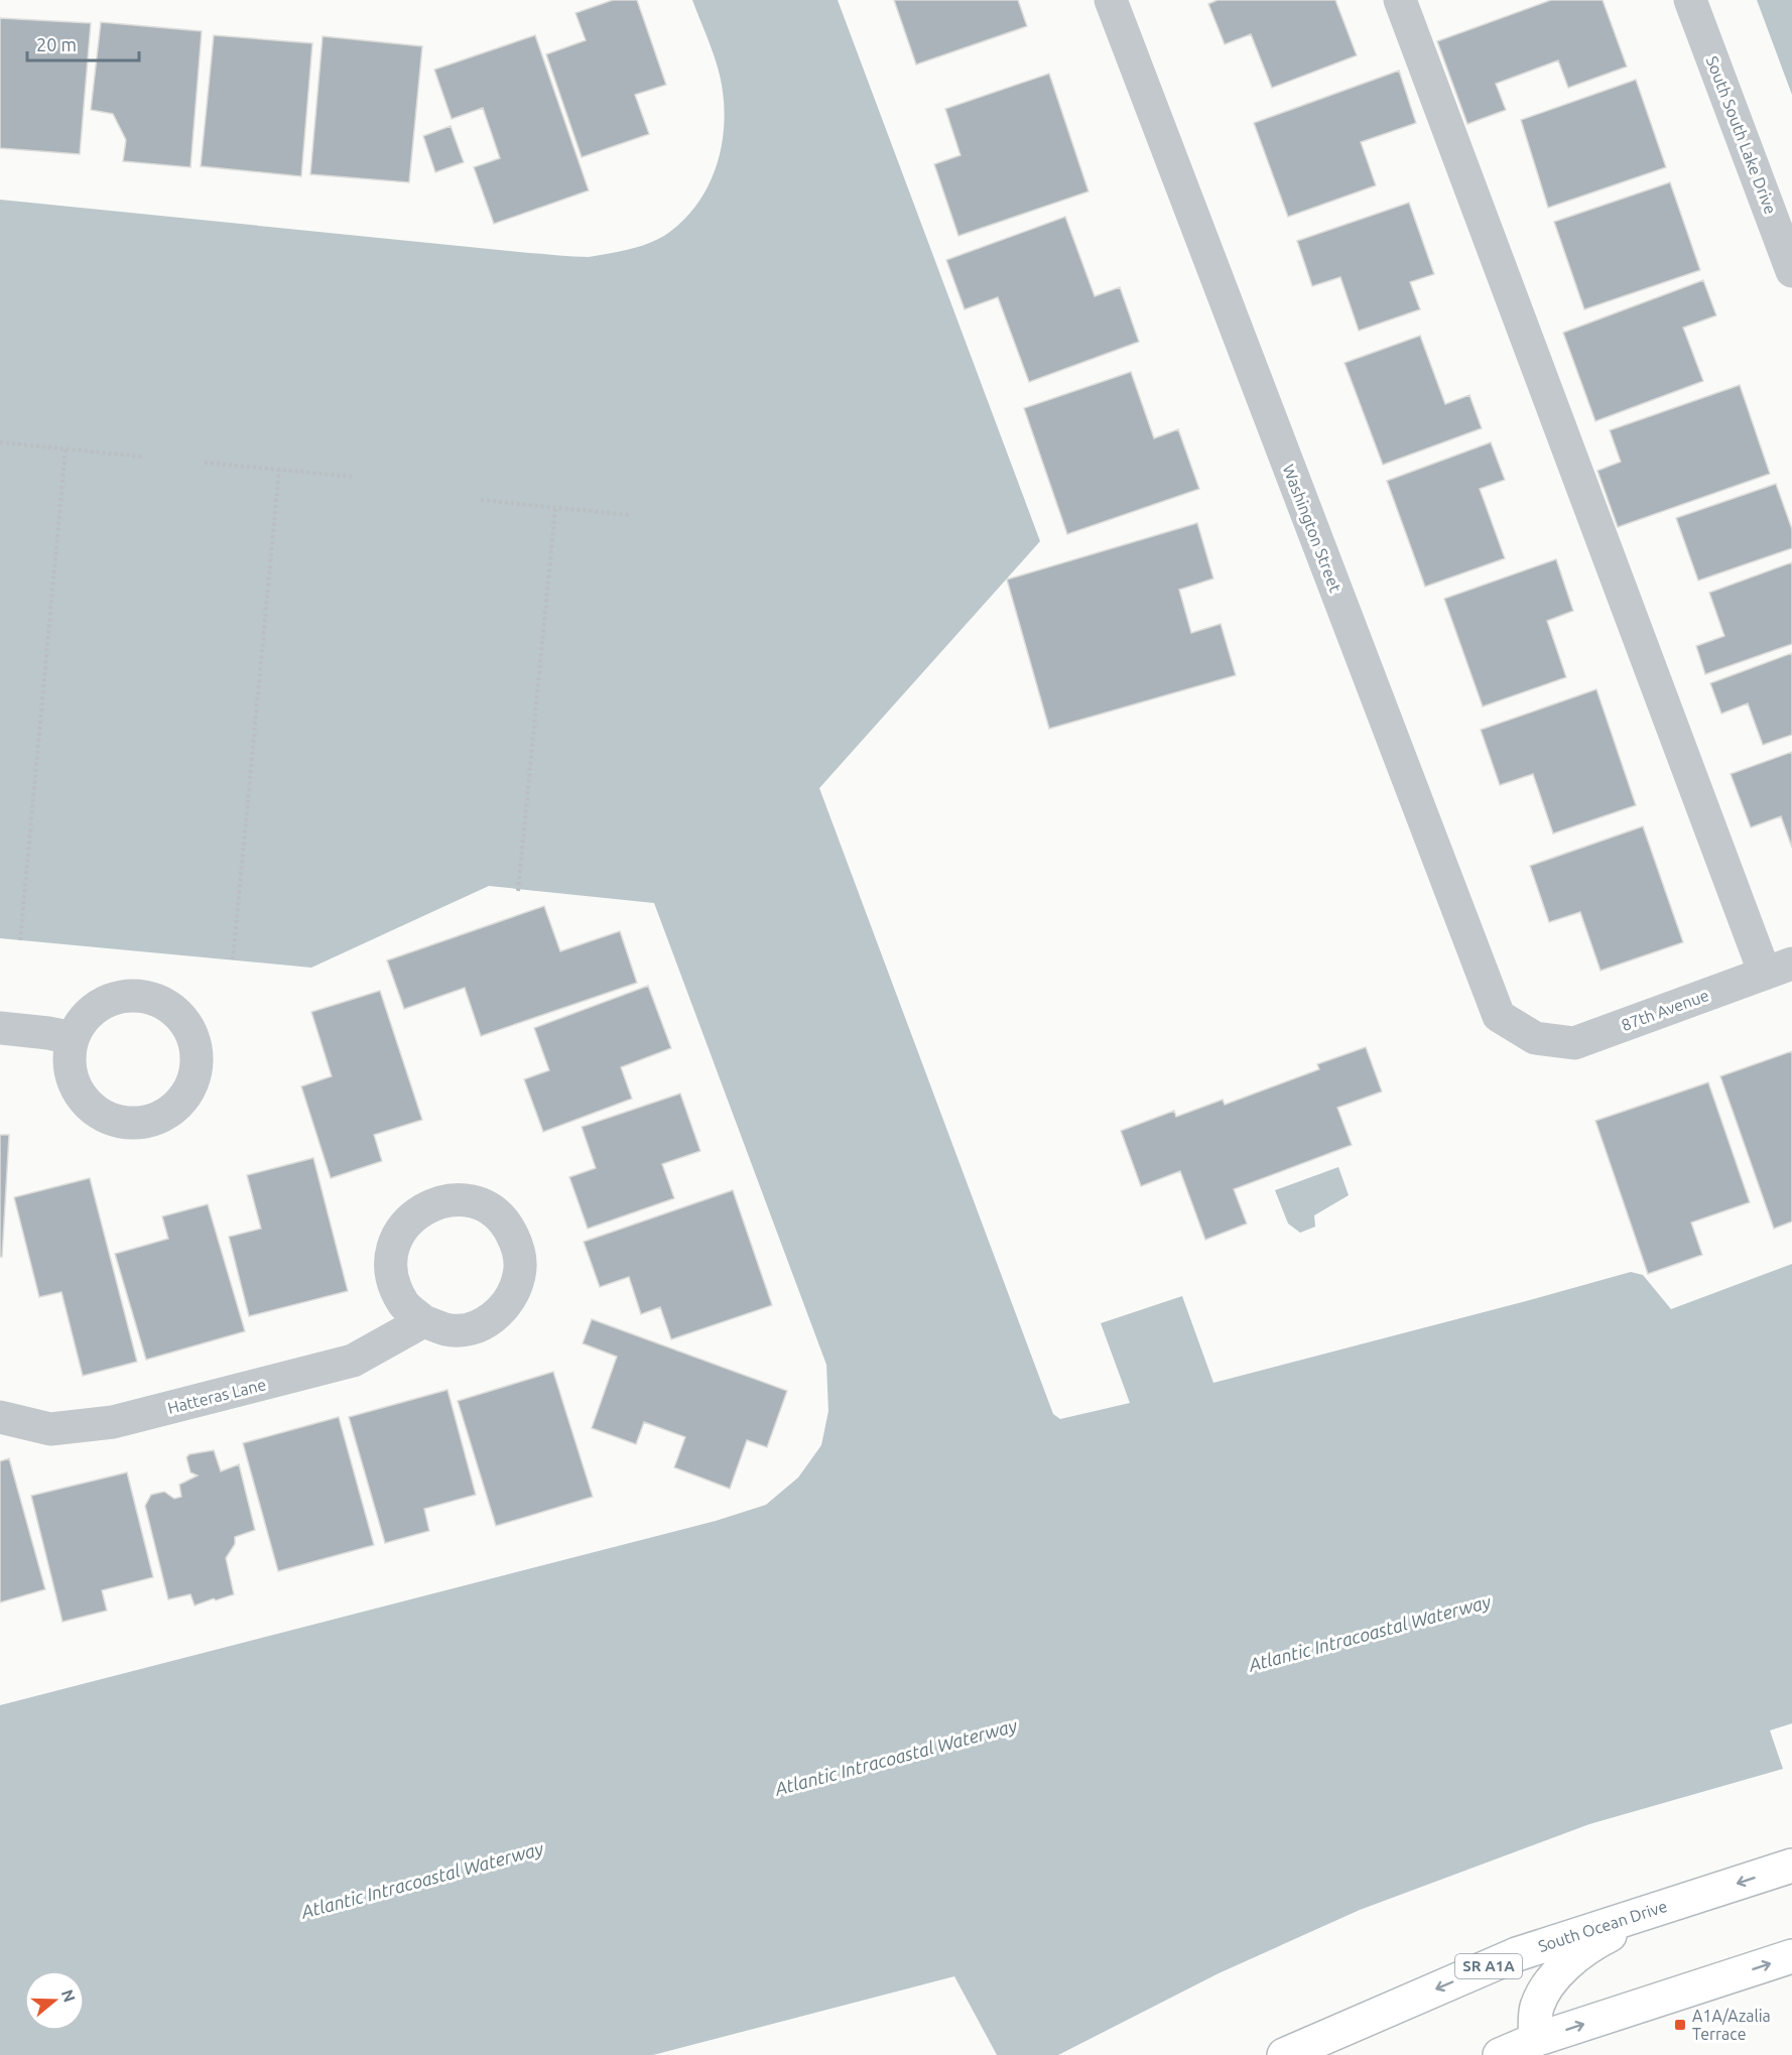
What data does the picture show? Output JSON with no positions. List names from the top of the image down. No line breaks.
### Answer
{"streets":{"main road":["South Ocean Drive","SR A1A"],"street":["South South Lake Drive","Washington Street","87th Avenue","Hatteras Lane"]},"crossings":[["Washington Street","87th Avenue"]],"water":["Atlantic Intracoastal Waterway"],"places":{"transit":["A1A/Azalia Terrace"]},"scale_bar":"20 m","north":"right"}
